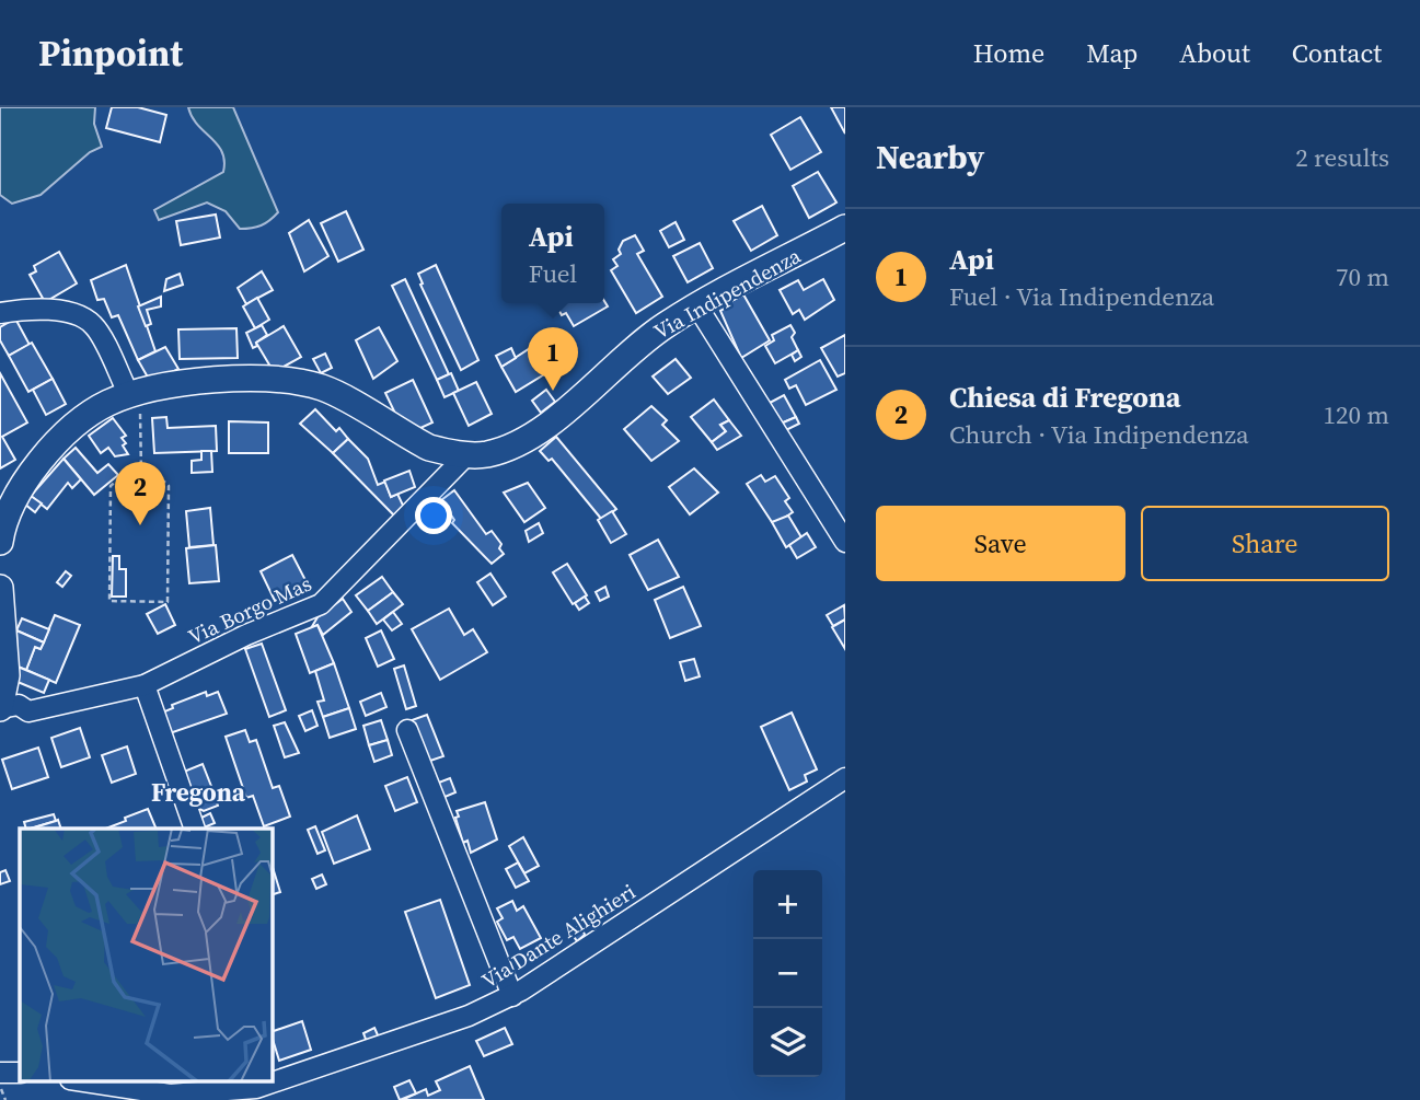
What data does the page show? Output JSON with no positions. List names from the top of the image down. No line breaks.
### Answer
{"streets":{"main road":["Via Indipendenza"],"street":["Via Borgo Mas","Via Dante Alighieri"]},"crossings":[["Via Indipendenza","Via Borgo Mas"]],"districts":["Fregona"],"page":{"header":"Pinpoint","nav":["Home","Map","About","Contact"],"heading":["Nearby","2 results"],"popup":["Api","Fuel"],"list":[{"mark":"1","name":"Api","note":"Fuel · Via Indipendenza","value":"70 m"},{"mark":"2","name":"Chiesa di Fregona","note":"Church · Via Indipendenza","value":"120 m"}],"pins":["1","2"],"buttons":["Save","Share"],"map_buttons":["+","−"]}}
